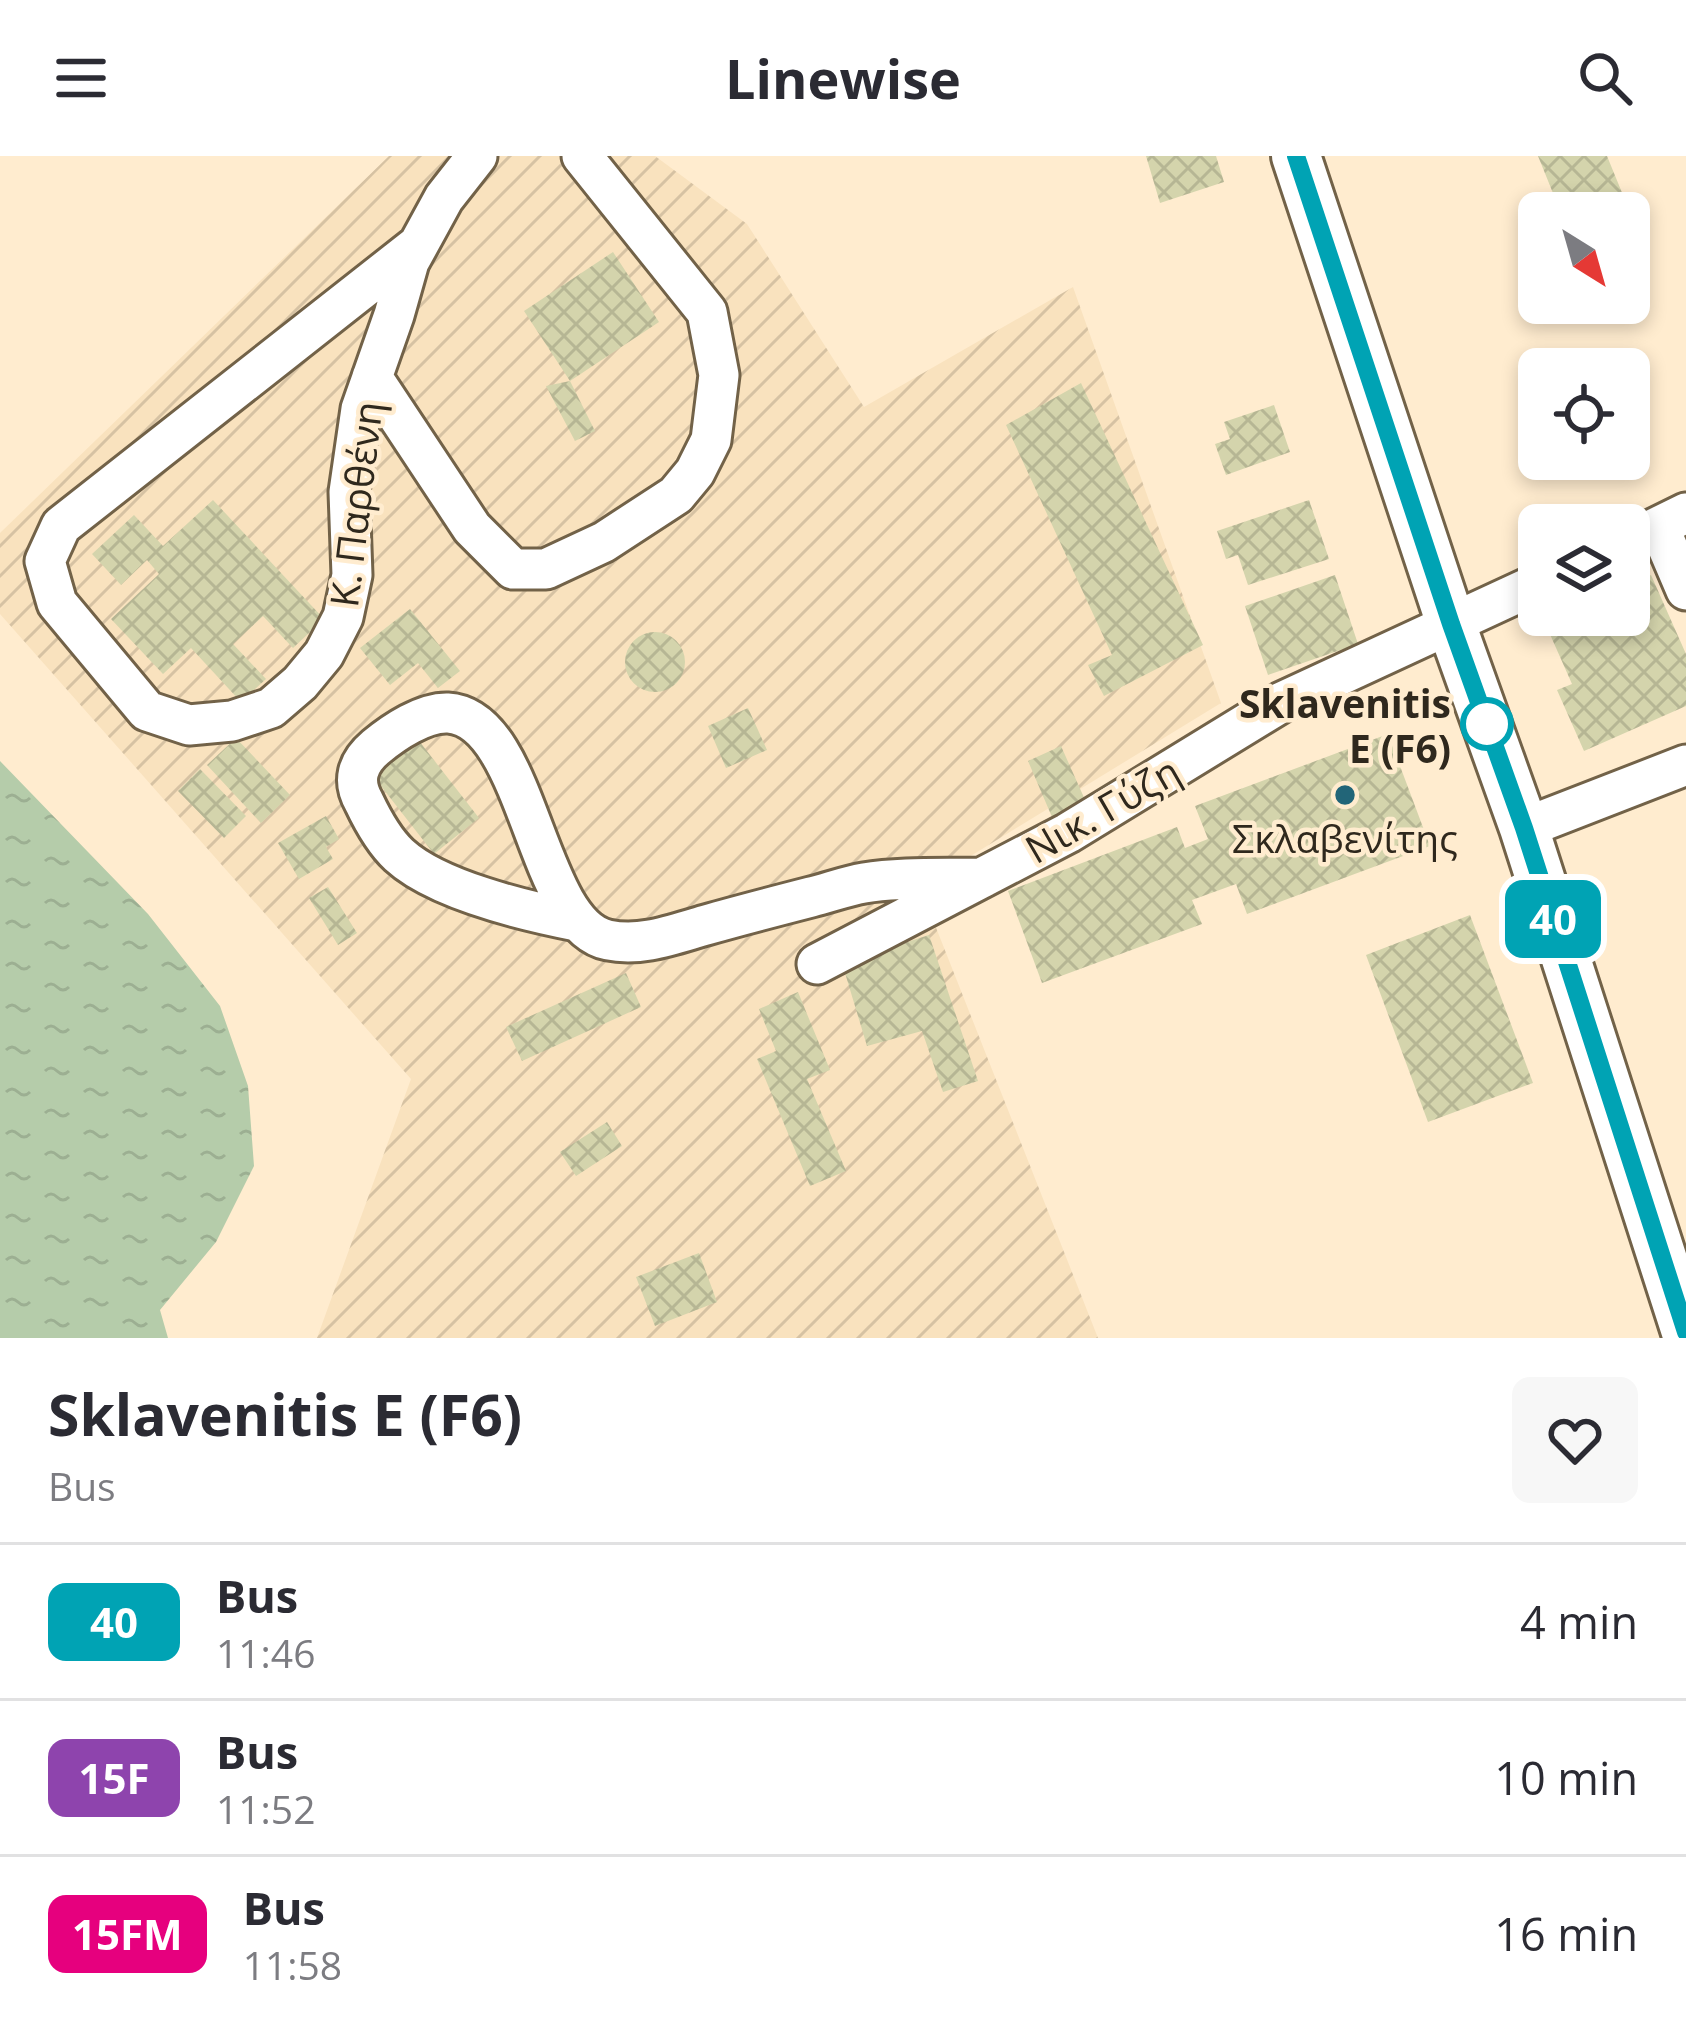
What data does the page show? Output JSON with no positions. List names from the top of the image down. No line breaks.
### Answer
{"streets":{"street":["Κ. Παρθένη","Νικ. Γύζη"]},"places":["Sklavenitis E (F6)","Σκλαβενίτης"],"lines":["bus line 40"],"north":"bottom right","page":{"header":"Linewise","on_map":"40","heading":["Sklavenitis E (F6)","Bus"],"list":[{"mark":"40","name":"Bus","note":"11:46","value":"4 min"},{"mark":"15F","name":"Bus","note":"11:52","value":"10 min"},{"mark":"15FM","name":"Bus","note":"11:58","value":"16 min"}]}}
